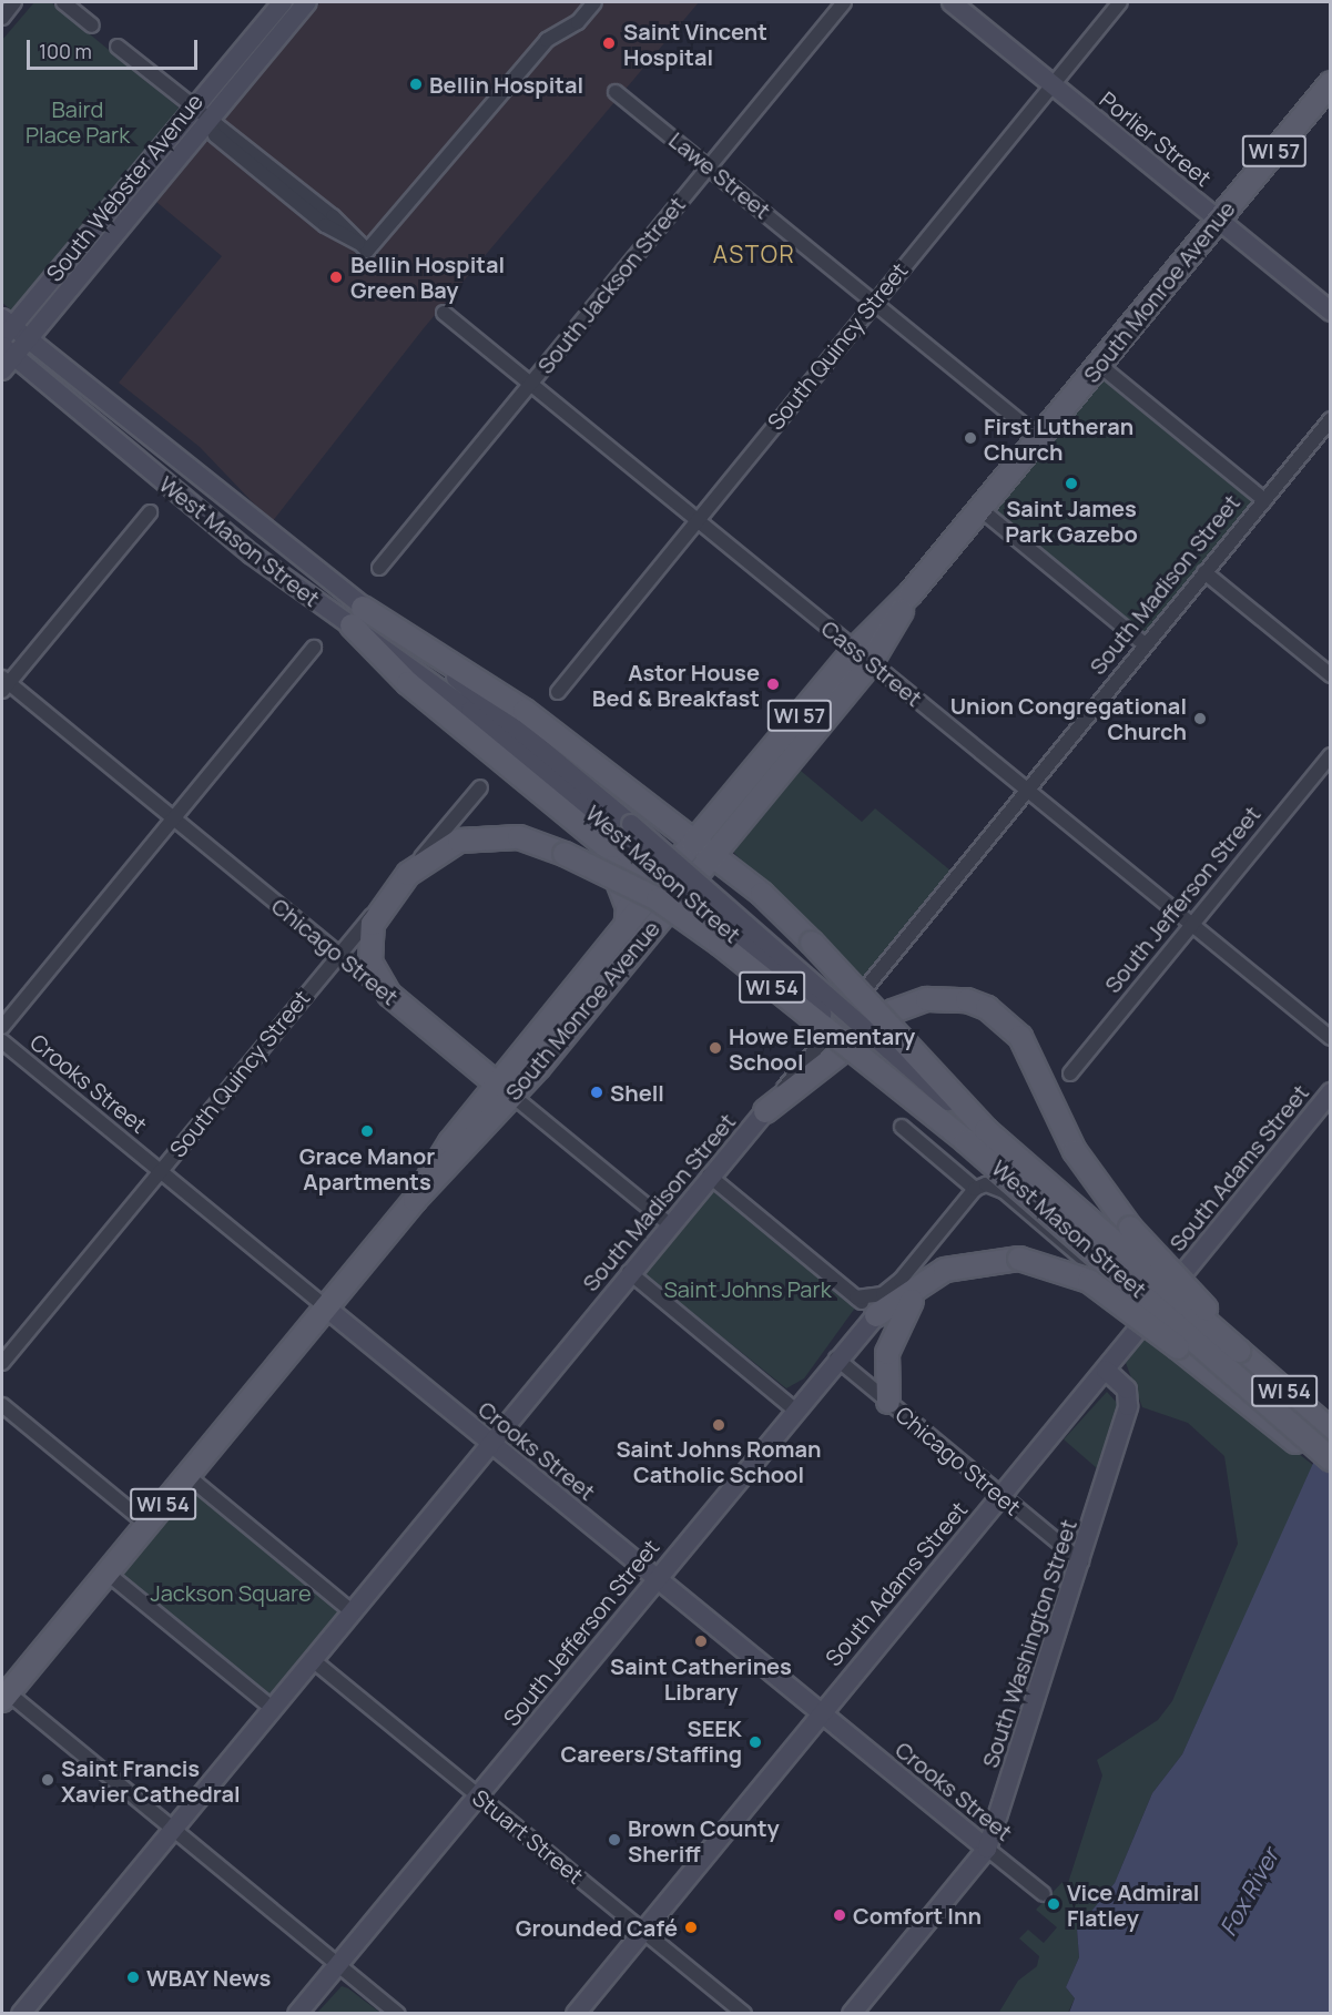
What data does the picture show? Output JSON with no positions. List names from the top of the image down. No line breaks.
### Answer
{"streets":{"main road":["Porlier Street","WI 57","South Webster Avenue","South Monroe Avenue","South Quincy Street","West Mason Street","South Madison Street","South Jefferson Street","Chicago Street","WI 54","Crooks Street","South Adams Street","South Washington Street"],"street":["Lawe Street","South Jackson Street","Cass Street","Stuart Street"]},"crossings":[["Porlier Street","South Monroe Avenue"],["Porlier Street","South Quincy Street"],["Lawe Street","South Jackson Street"],["Lawe Street","South Monroe Avenue"],["Lawe Street","South Quincy Street"],["South Webster Avenue","West Mason Street"],["South Jackson Street","Cass Street"],["South Monroe Avenue","Cass Street"],["South Monroe Avenue","Chicago Street"],["South Monroe Avenue","WI 54"],["South Monroe Avenue","Crooks Street"],["South Quincy Street","Cass Street"],["South Quincy Street","Chicago Street"],["South Quincy Street","WI 54"],["South Quincy Street","Crooks Street"],["West Mason Street","WI 54"],["South Madison Street","Cass Street"],["South Madison Street","Chicago Street"],["South Madison Street","Crooks Street"],["South Madison Street","Stuart Street"],["Cass Street","South Jefferson Street"],["South Jefferson Street","Chicago Street"],["South Jefferson Street","Crooks Street"],["South Jefferson Street","Stuart Street"],["Chicago Street","South Adams Street"],["Chicago Street","South Washington Street"],["Crooks Street","South Adams Street"],["Crooks Street","South Washington Street"],["South Adams Street","South Washington Street"],["South Adams Street","Stuart Street"]],"districts":["ASTOR"],"water":["Fox River"],"parks":["Baird Place Park","Saint Johns Park","Jackson Square"],"places":["Saint Vincent Hospital","Bellin Hospital","Bellin Hospital Green Bay","First Lutheran Church","Saint James Park Gazebo","Astor House Bed & Breakfast","Union Congregational Church","Howe Elementary School","Shell","Grace Manor Apartments","Saint Johns Roman Catholic School","Saint Catherines Library","SEEK Careers/Staffing","Saint Francis Xavier Cathedral","Brown County Sheriff","Vice Admiral Flatley","Comfort Inn","Grounded Café","WBAY News"],"scale_bar":"100 m"}
